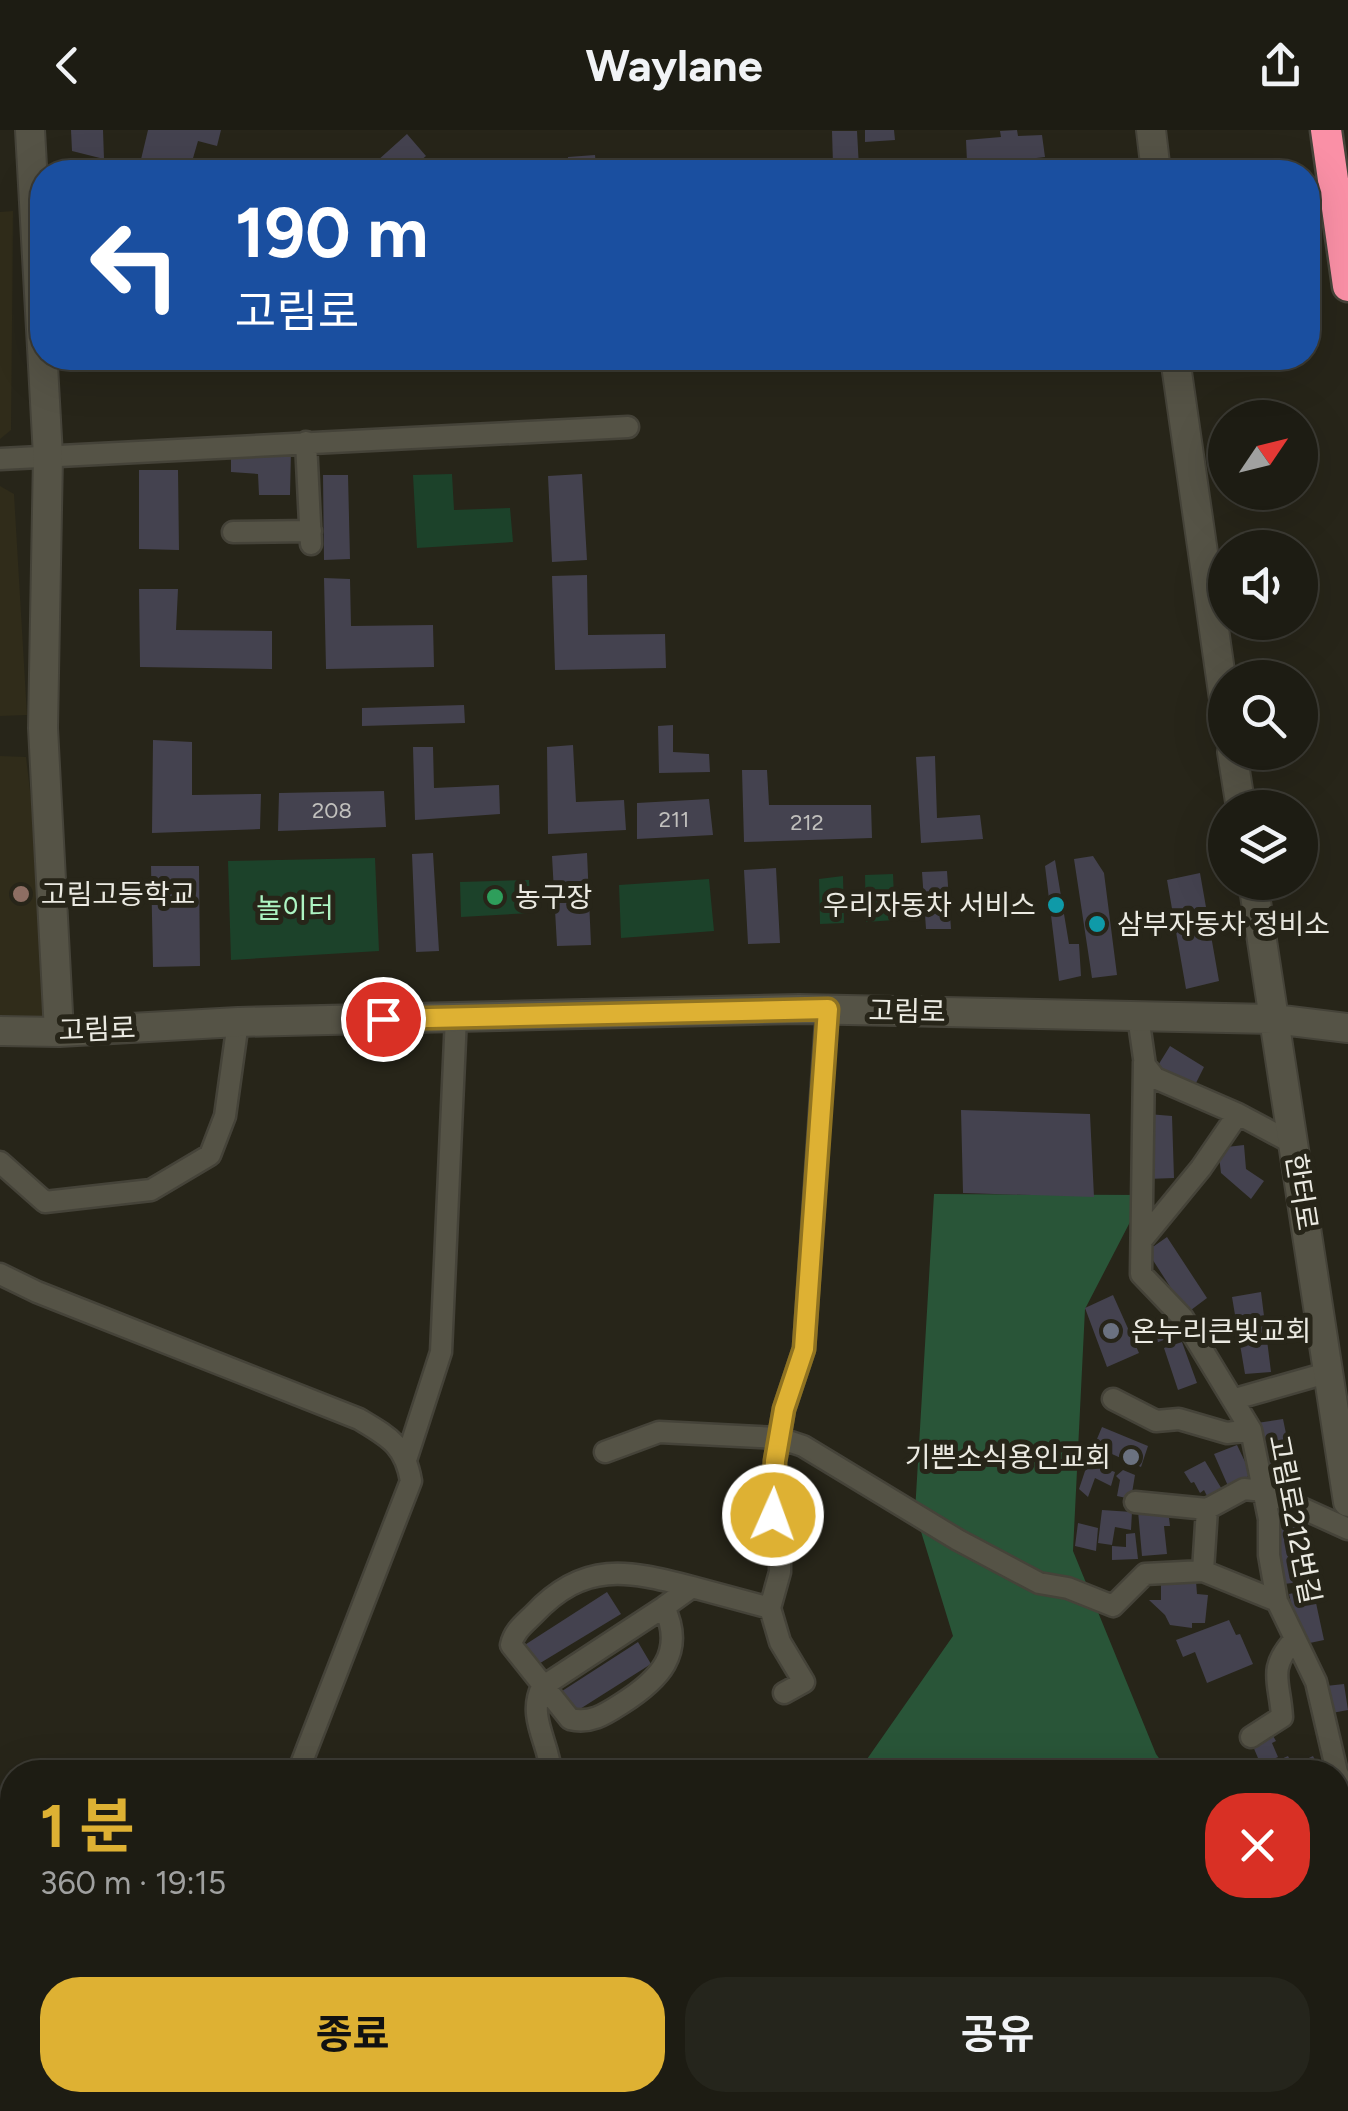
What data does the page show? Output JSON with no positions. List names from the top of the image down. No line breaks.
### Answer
{"streets":{"street":["고림로","한터로","고림로212번길"]},"crossings":[["고림로","한터로"],["고림로","고림로212번길"]],"parks":["놀이터"],"places":["고림고등학교","농구장","우리자동차 서비스","삼부자동차 정비소","온누리큰빛교회","기쁜소식용인교회"],"house_numbers":["208","211","212"],"north":"top right","page":{"header":"Waylane","turn":["190 m","고림로"],"heading":["1 분","360 m · 19:15"],"buttons":["종료","공유"]}}
